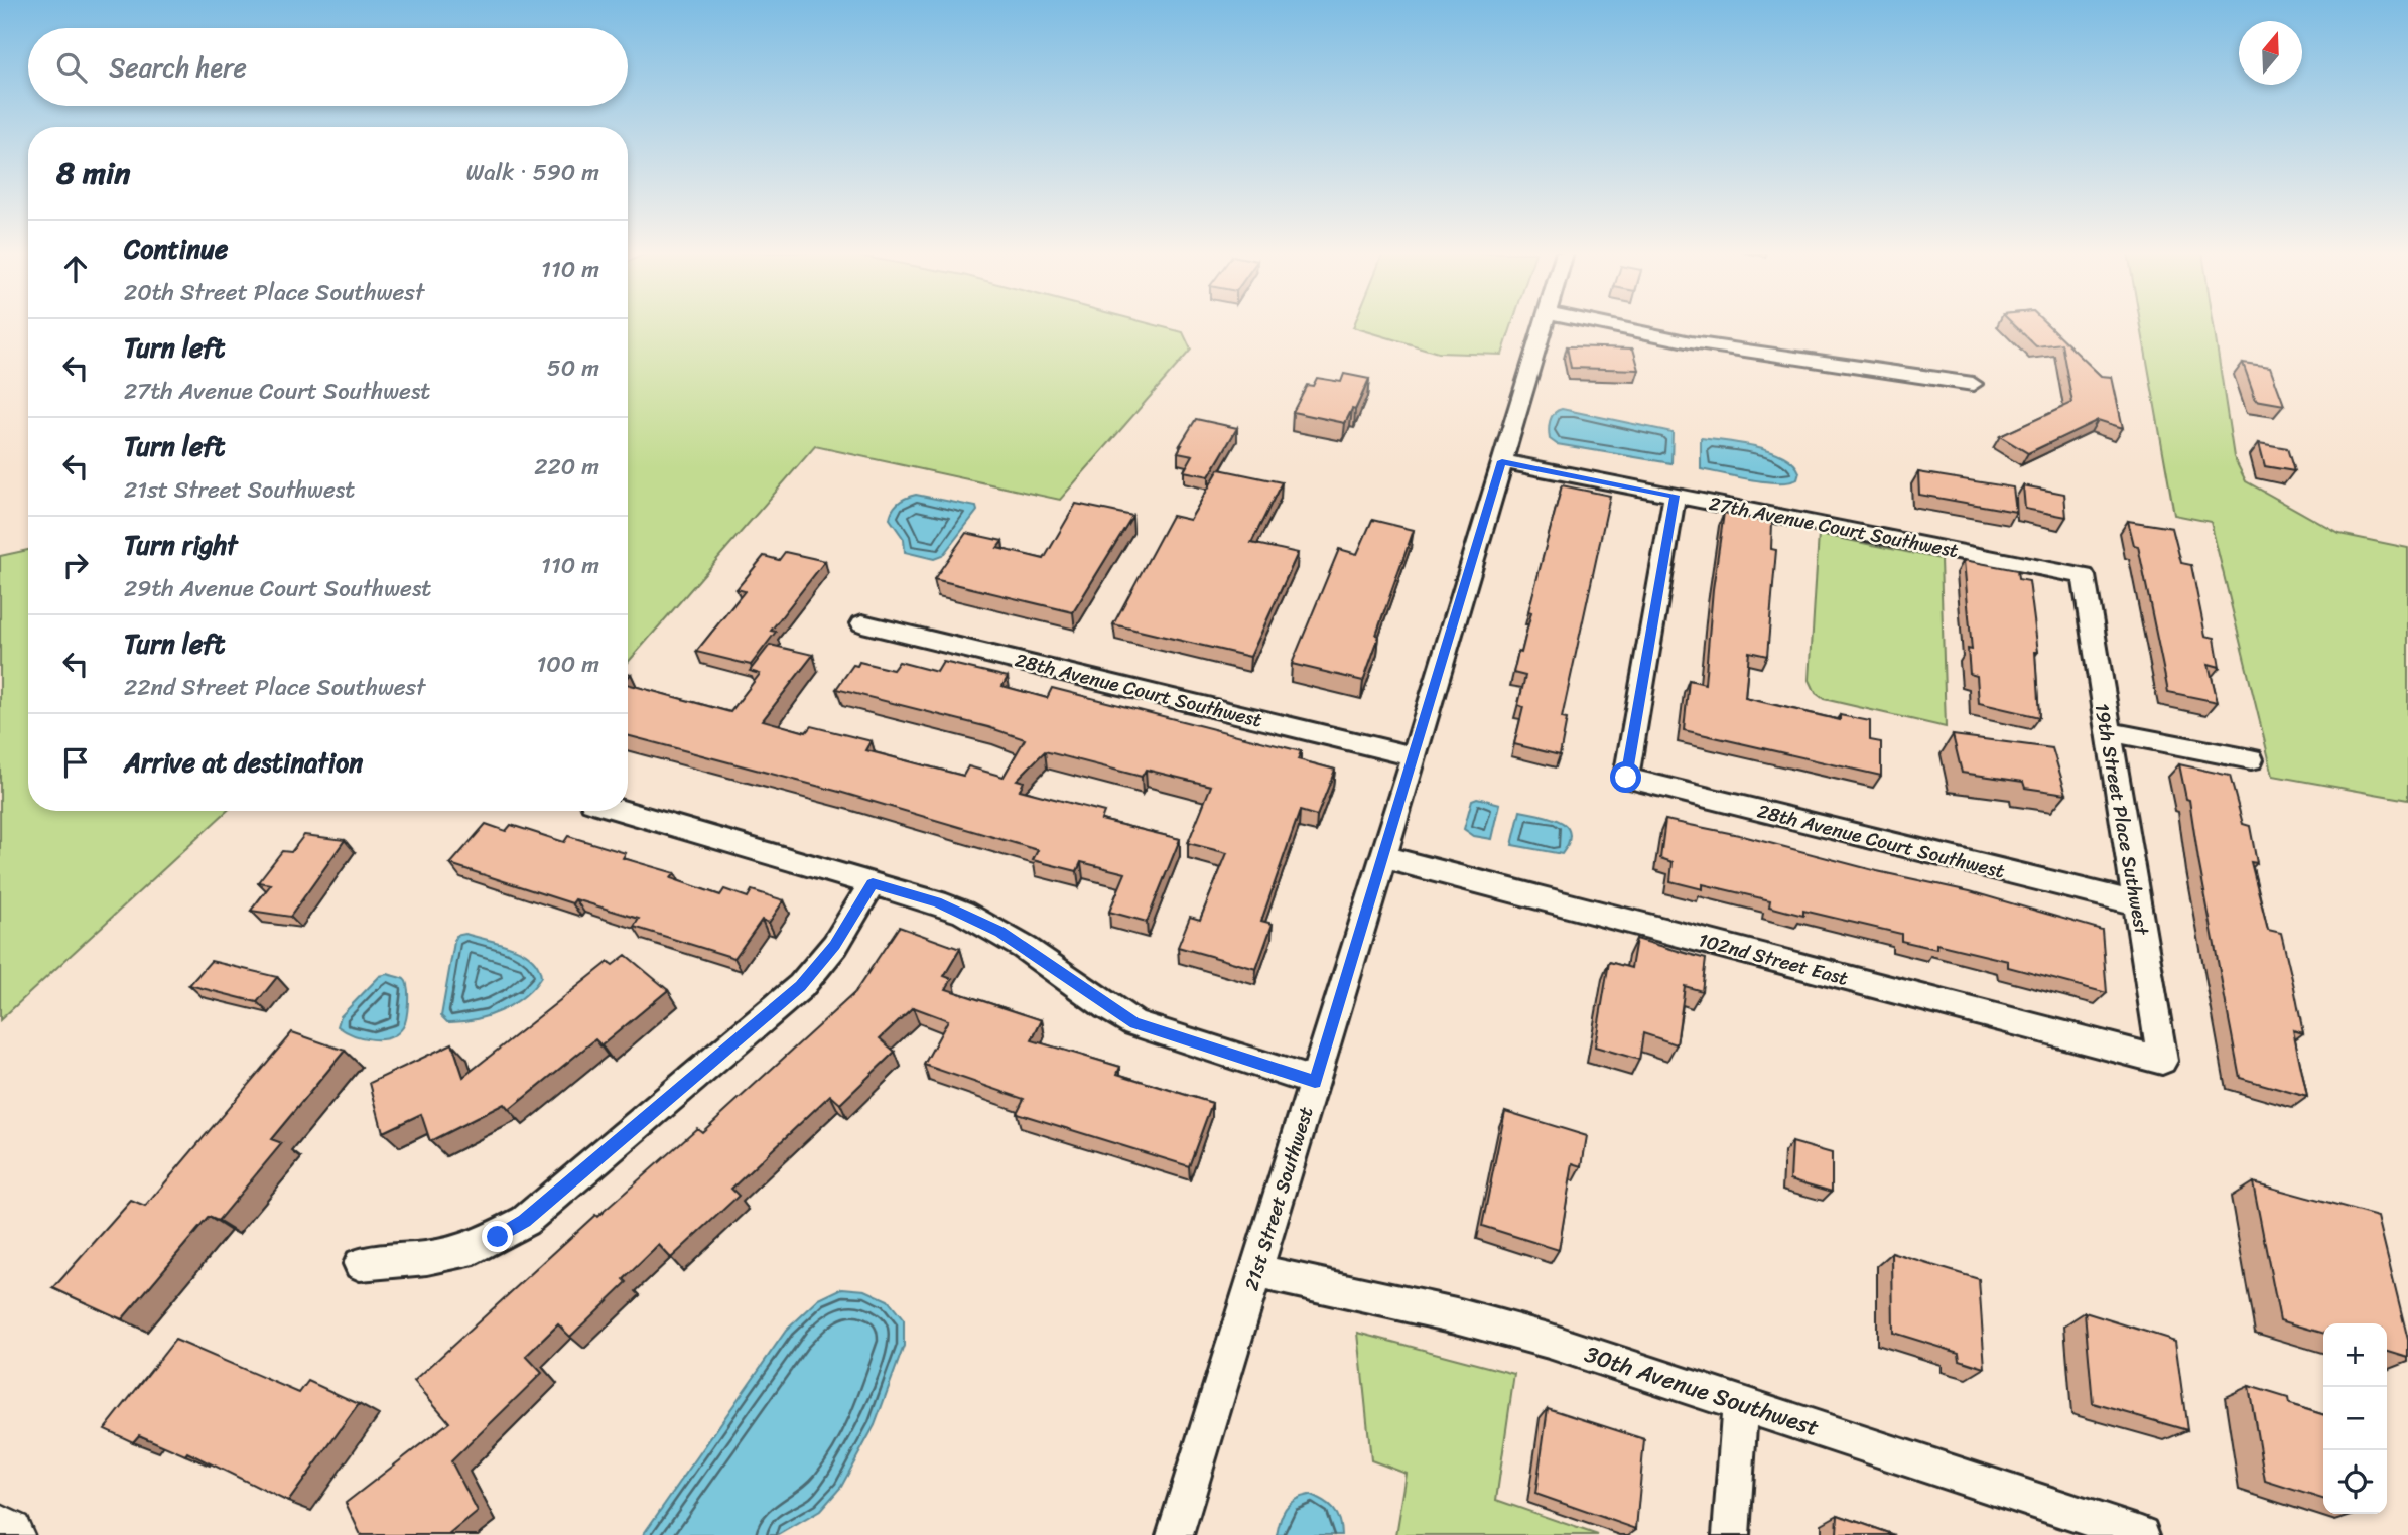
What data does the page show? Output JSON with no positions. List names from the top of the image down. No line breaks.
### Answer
{"streets":{"street":["27th Avenue Court Southwest","28th Avenue Court Southwest","19th Street Place Suthwest","102nd Street East","21st Street Southwest","30th Avenue Southwest"]},"crossings":[["27th Avenue Court Southwest","28th Avenue Court Southwest"],["27th Avenue Court Southwest","19th Street Place Suthwest"],["27th Avenue Court Southwest","21st Street Southwest"],["28th Avenue Court Southwest","19th Street Place Suthwest"],["28th Avenue Court Southwest","21st Street Southwest"],["19th Street Place Suthwest","102nd Street East"],["102nd Street East","21st Street Southwest"],["21st Street Southwest","30th Avenue Southwest"]],"north":"top","page":{"search":"Search here","heading":["8 min","Walk · 590 m"],"list":[["Continue","20th Street Place Southwest","110 m"],["Turn left","27th Avenue Court Southwest","50 m"],["Turn left","21st Street Southwest","220 m"],["Turn right","29th Avenue Court Southwest","110 m"],["Turn left","22nd Street Place Southwest","100 m"],"Arrive at destination"],"map_buttons":["+","−"]}}
